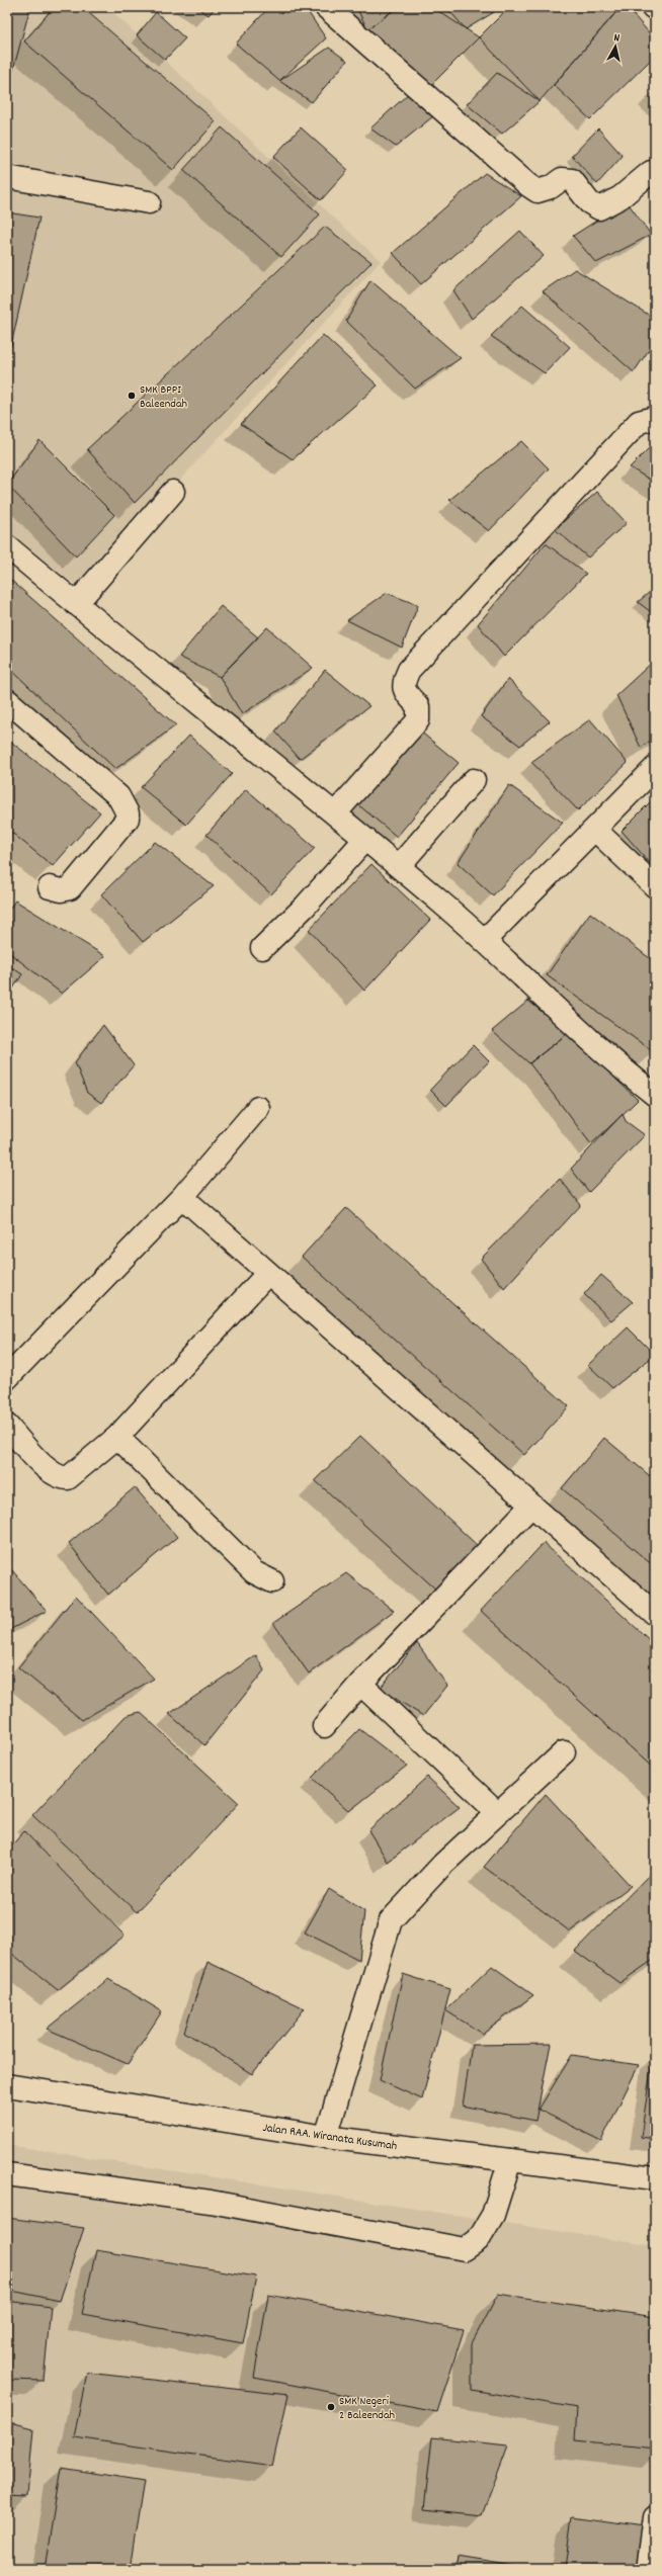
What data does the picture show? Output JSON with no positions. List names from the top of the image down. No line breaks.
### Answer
{"streets":{"street":["Jalan RAA. Wiranata Kusumah"]},"places":["SMK BPPI Baleendah","SMK Negeri 2 Baleendah"],"north":"top"}
